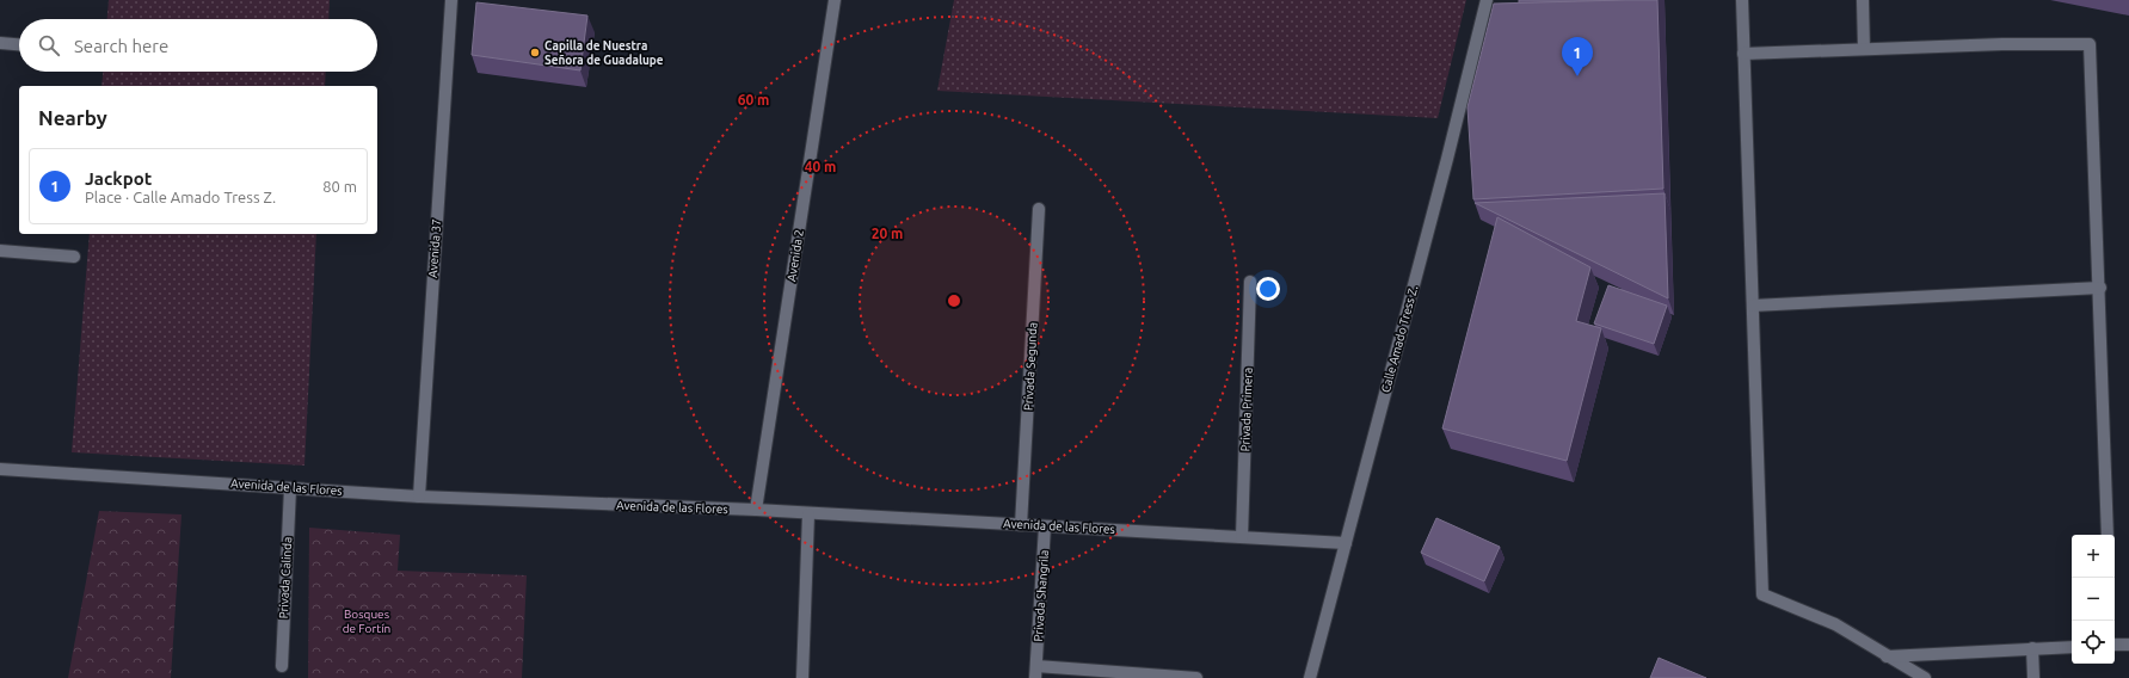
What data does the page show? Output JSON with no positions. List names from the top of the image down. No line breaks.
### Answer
{"streets":{"street":["Avenida 37","Avenida 2","Calle Amado Tress Z.","Privada Segunda","Privada Primera","Avenida de las Flores","Privada Calinda","Privada Shangrila"]},"crossings":[["Avenida 37","Avenida de las Flores"],["Avenida 2","Avenida de las Flores"],["Calle Amado Tress Z.","Avenida de las Flores"],["Privada Segunda","Avenida de las Flores"],["Privada Primera","Avenida de las Flores"],["Avenida de las Flores","Privada Calinda"],["Avenida de las Flores","Privada Shangrila"]],"parks":["Bosques de Fortín"],"places":["Capilla de Nuestra Señora de Guadalupe"],"page":{"search":"Search here","pins":"1","heading":"Nearby","list":[{"mark":"1","name":"Jackpot","note":"Place · Calle Amado Tress Z.","value":"80 m"}],"map_buttons":["+","−"]},"rings":["60 m","40 m","20 m"]}
